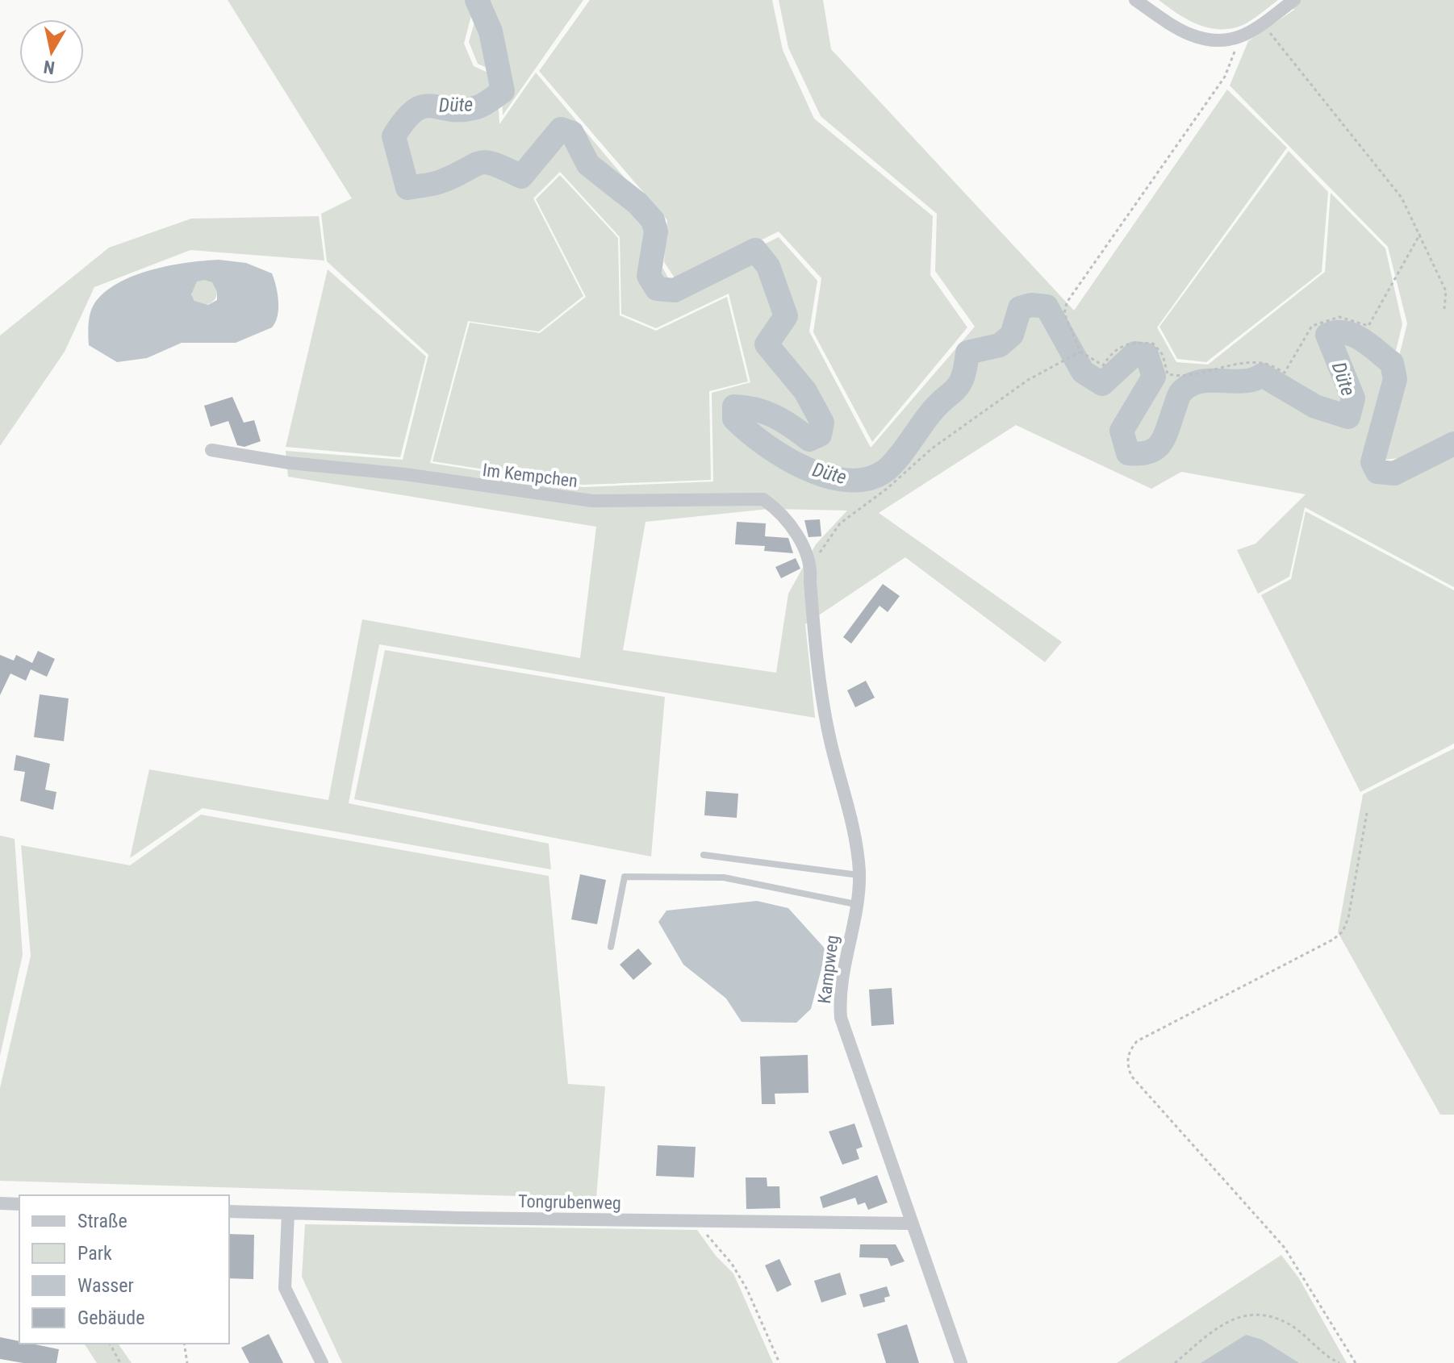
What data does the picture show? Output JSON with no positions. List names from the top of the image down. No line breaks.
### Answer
{"streets":{"street":["Im Kempchen","Kampweg","Tongrubenweg"]},"crossings":[["Im Kempchen","Kampweg"],["Kampweg","Tongrubenweg"]],"water":["Düte"],"legend":["Straße","Park","Wasser","Gebäude"],"north":"bottom"}
